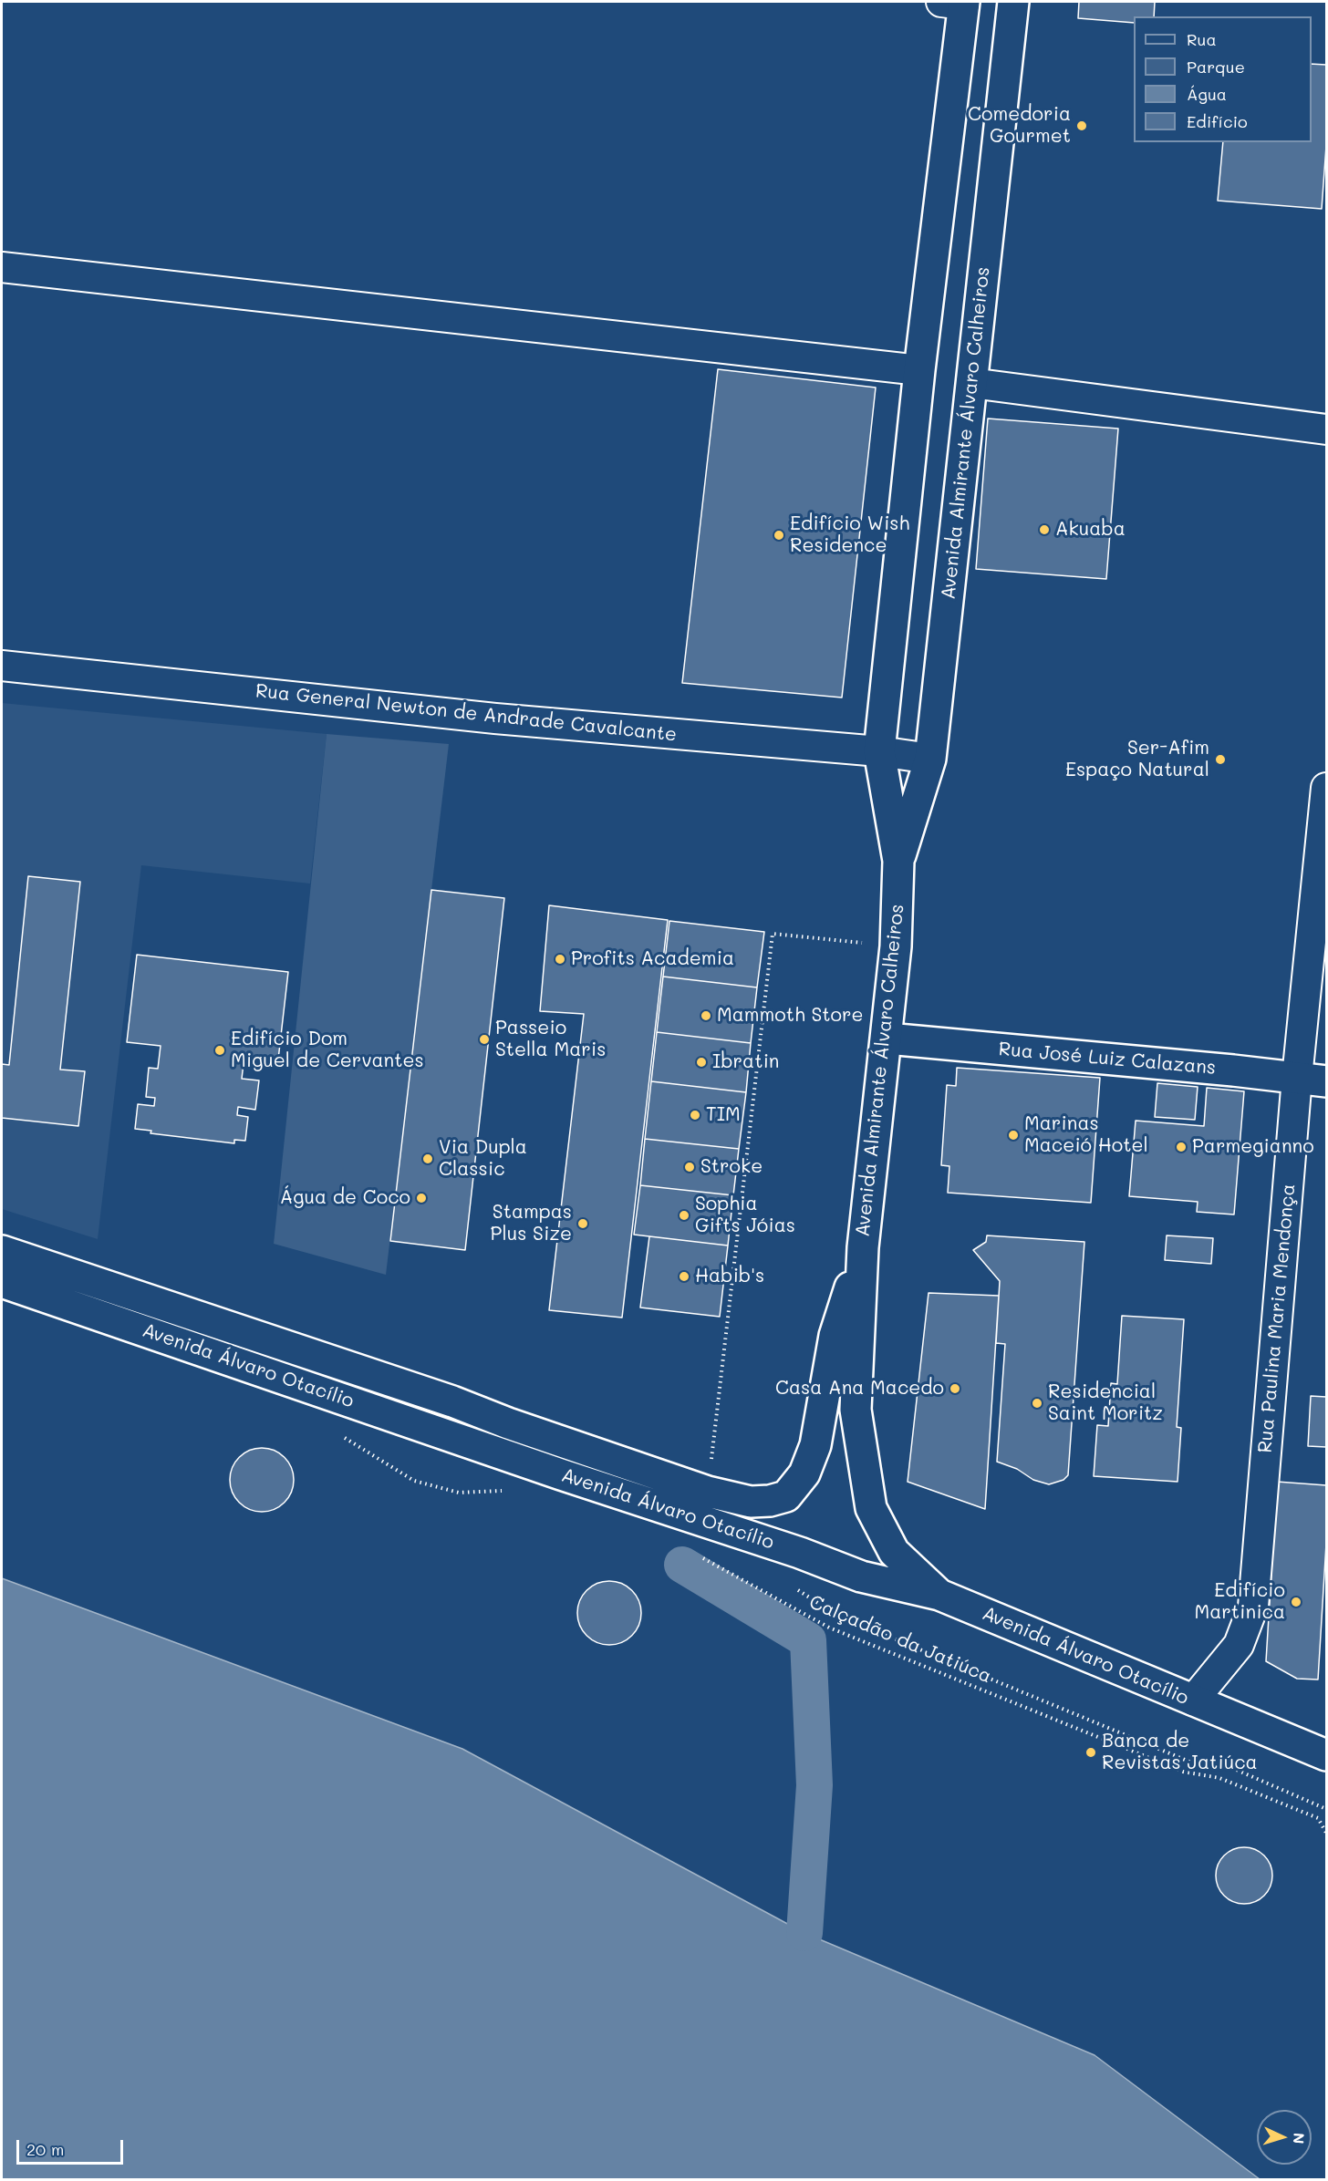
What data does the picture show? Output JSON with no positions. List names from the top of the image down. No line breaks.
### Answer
{"streets":{"main road":["Avenida Almirante Álvaro Calheiros","Rua José Luiz Calazans","Avenida Álvaro Otacílio"],"street":["Rua General Newton de Andrade Cavalcante","Rua Paulina Maria Mendonça"],"path":["Calçadão da Jatiúca"]},"crossings":[["Avenida Almirante Álvaro Calheiros","Rua General Newton de Andrade Cavalcante"],["Avenida Almirante Álvaro Calheiros","Rua José Luiz Calazans"],["Avenida Almirante Álvaro Calheiros","Avenida Álvaro Otacílio"],["Rua José Luiz Calazans","Rua Paulina Maria Mendonça"],["Rua Paulina Maria Mendonça","Avenida Álvaro Otacílio"]],"places":["Comedoria Gourmet","Akuaba","Edifício Wish Residence","Ser-Afim Espaço Natural","Profits Academia","Mammoth Store","Passeio Stella Maris","Edifício Dom Miguel de Cervantes","Ibratin","TIM","Marinas Maceió Hotel","Parmegianno","Via Dupla Classic","Stroke","Água de Coco","Sophia Gifts Jóias","Stampas Plus Size","Habib's","Casa Ana Macedo","Residencial Saint Moritz","Edifício Martinica","Banca de Revistas Jatiúca"],"legend":["Rua","Parque","Água","Edifício"],"scale_bar":"20 m","north":"right"}
